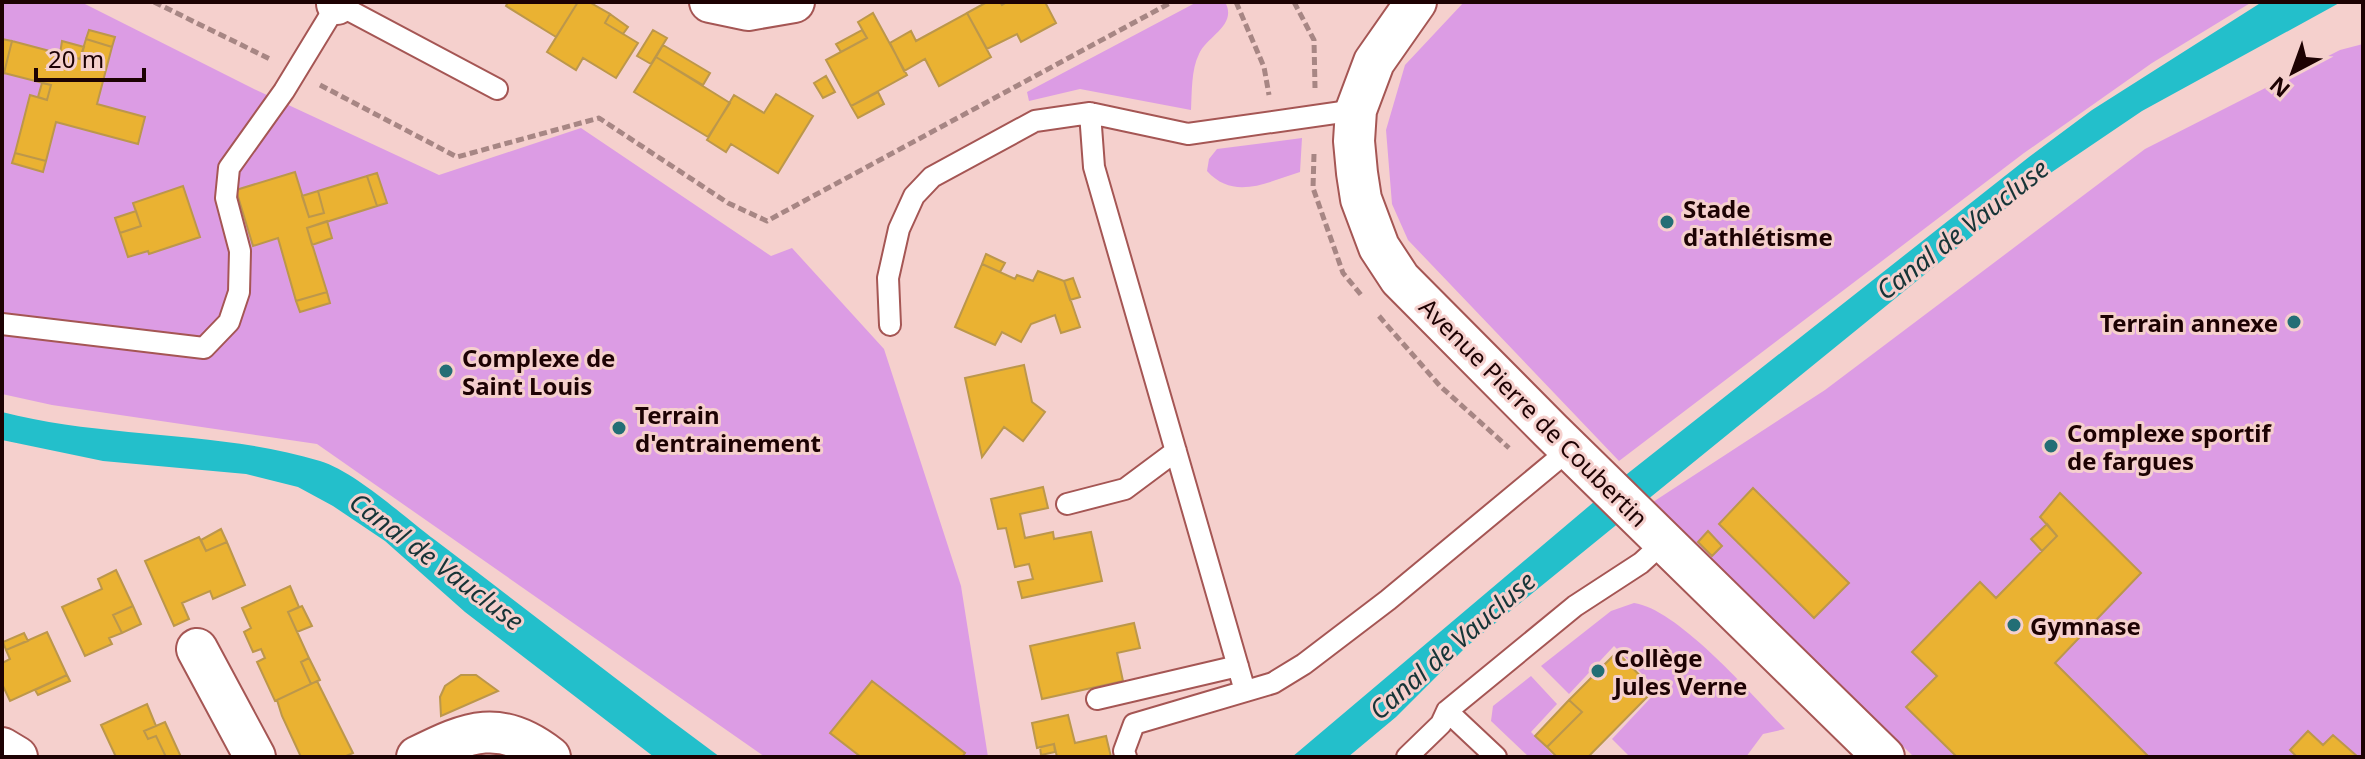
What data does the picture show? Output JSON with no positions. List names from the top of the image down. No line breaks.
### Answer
{"streets":{"street":["Avenue Pierre de Coubertin"]},"water":["Canal de Vaucluse"],"places":["Stade d'athlétisme","Terrain annexe","Complexe de Saint Louis","Terrain d'entrainement","Complexe sportif de fargues","Gymnase","Collège Jules Verne"],"scale_bar":"20 m","north":"bottom left"}
